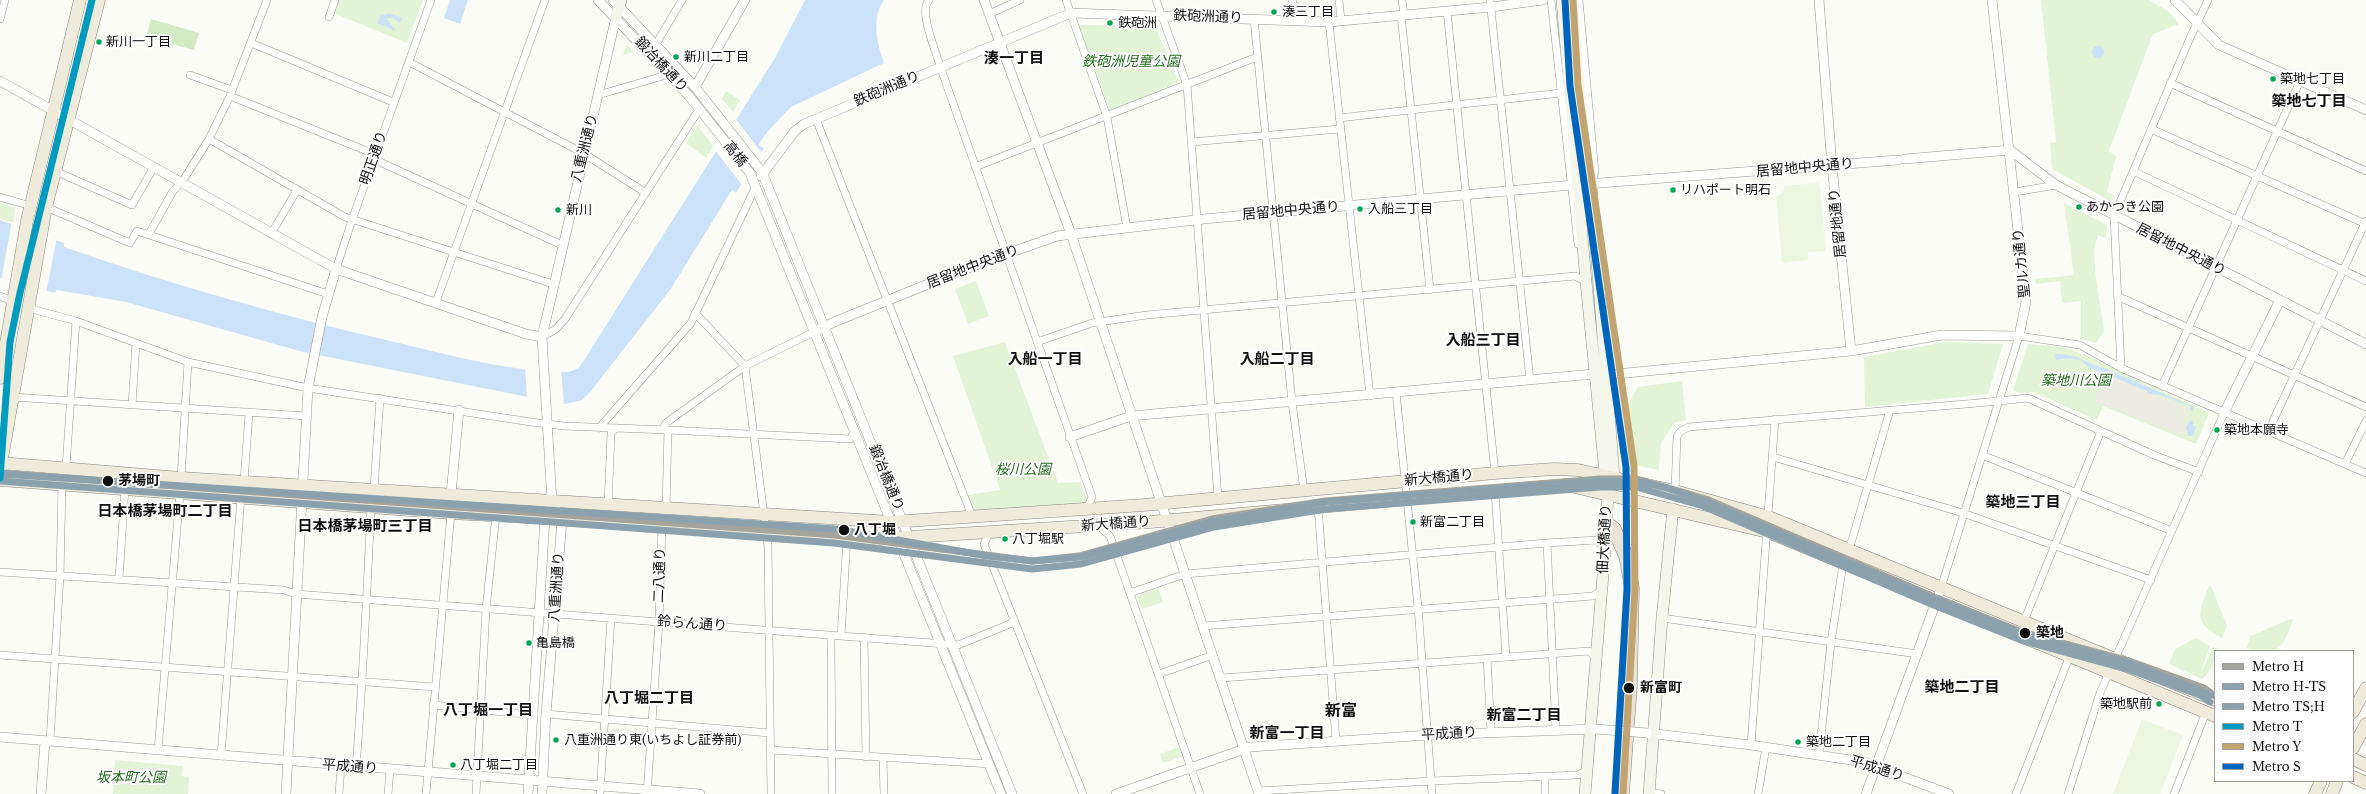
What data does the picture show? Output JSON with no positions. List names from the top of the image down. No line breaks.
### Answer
{"streets":{"main road":["八重洲通り","新大橋通り","佃大橋通り"],"street":["鉄砲洲通り","鍛冶橋通り","高橋","明正通り","居留地中央通り","居留地通り","聖ルカ通り","二八通り","鈴らん通り","平成通り"]},"crossings":[["鉄砲洲通り","鍛冶橋通り"],["鍛冶橋通り","八重洲通り"],["鍛冶橋通り","高橋"],["鍛冶橋通り","居留地中央通り"],["鍛冶橋通り","新大橋通り"],["鍛冶橋通り","鈴らん通り"],["八重洲通り","新大橋通り"],["八重洲通り","鈴らん通り"],["八重洲通り","平成通り"],["明正通り","新大橋通り"],["明正通り","鈴らん通り"],["明正通り","平成通り"],["居留地中央通り","居留地通り"],["居留地中央通り","聖ルカ通り"],["聖ルカ通り","新大橋通り"],["新大橋通り","佃大橋通り"],["新大橋通り","二八通り"],["佃大橋通り","平成通り"],["二八通り","鈴らん通り"],["二八通り","平成通り"]],"districts":["湊一丁目","築地七丁目","入船三丁目","入船一丁目","入船二丁目","築地三丁目","日本橋茅場町二丁目","日本橋茅場町三丁目","築地二丁目","八丁堀二丁目","八丁堀一丁目","新富","新富二丁目","新富一丁目"],"parks":["鉄砲洲児童公園","築地川公園","桜川公園","坂本町公園"],"places":["湊三丁目","鉄砲洲","新川一丁目","新川二丁目","築地七丁目","リハポート明石","あかつき公園","入船三丁目","新川","築地本願寺","茅場町","新富二丁目","八丁堀","八丁堀駅","築地","亀島橋","新富町","築地駅前","八重洲通り東(いちよし証券前)","築地二丁目","八丁堀二丁目"],"lines":["metro line T","metro line Y","metro line S","metro line H","metro line TS;H","metro line H-TS"],"legend":["Metro H","Metro H-TS","Metro TS;H","Metro T","Metro Y","Metro S"]}
